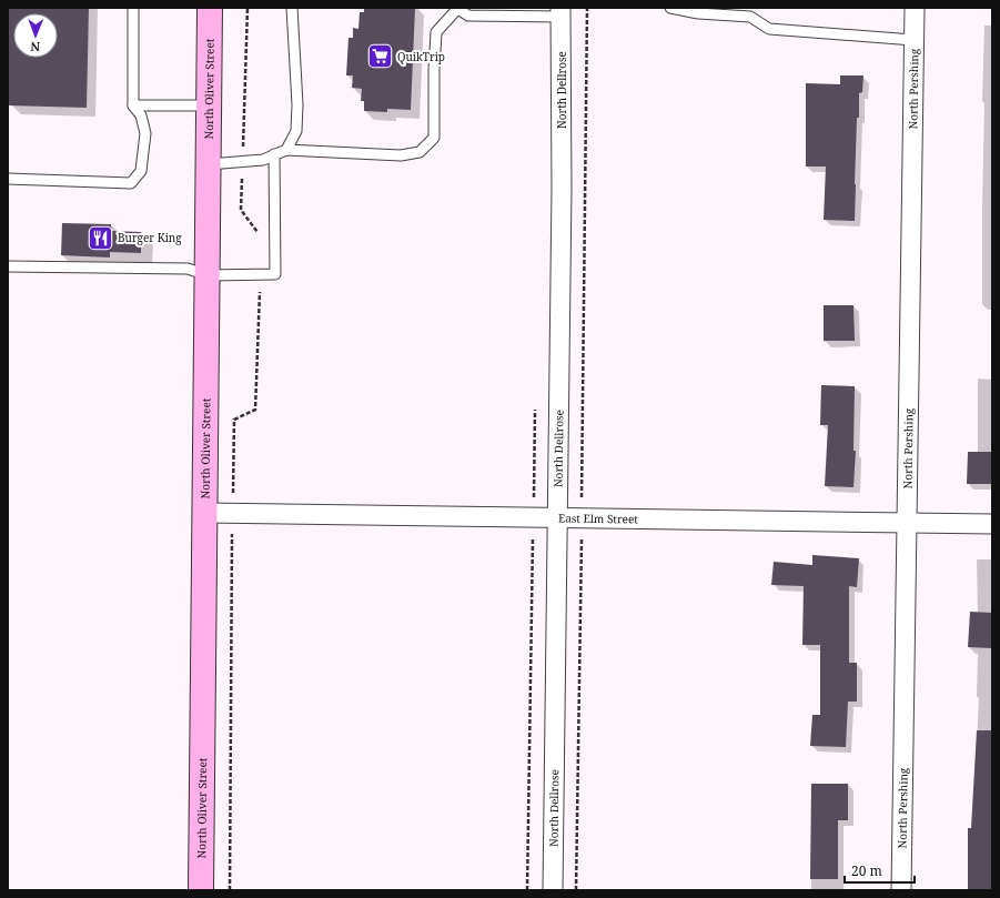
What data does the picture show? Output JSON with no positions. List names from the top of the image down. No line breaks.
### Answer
{"streets":{"main road":["North Oliver Street"],"street":["North Dellrose","North Pershing","East Elm Street"]},"crossings":[["North Oliver Street","East Elm Street"],["North Dellrose","East Elm Street"],["North Pershing","East Elm Street"]],"places":{"supermarket":["QuikTrip"],"restaurant":["Burger King"]},"scale_bar":"20 m","north":"bottom"}
